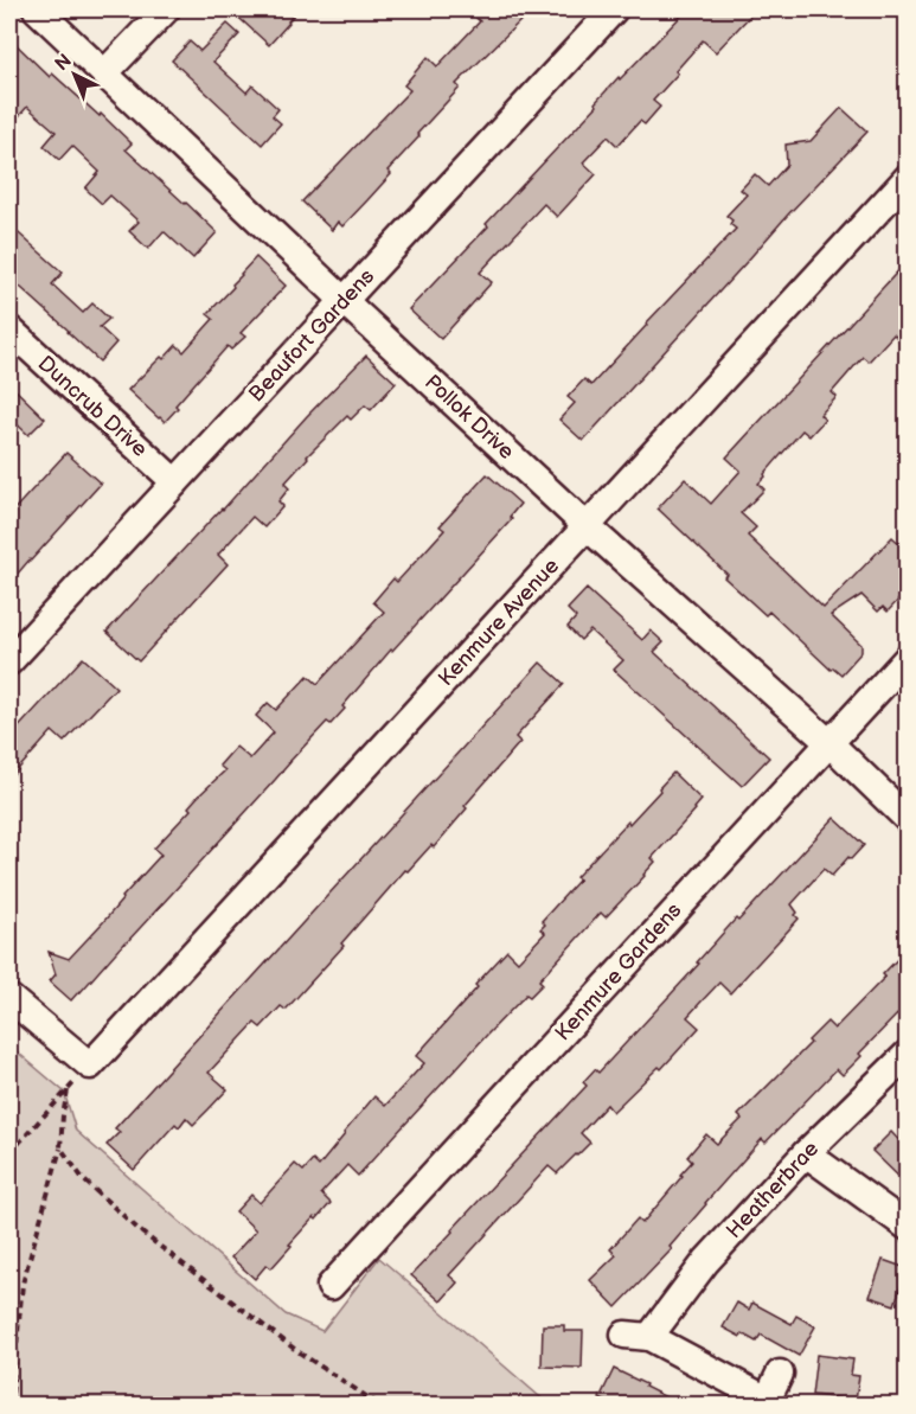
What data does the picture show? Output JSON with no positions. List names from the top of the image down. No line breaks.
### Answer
{"streets":{"street":["Beaufort Gardens","Duncrub Drive","Pollok Drive","Kenmure Avenue","Kenmure Gardens","Heatherbrae"]},"crossings":[["Beaufort Gardens","Duncrub Drive"],["Beaufort Gardens","Pollok Drive"],["Pollok Drive","Kenmure Avenue"],["Pollok Drive","Kenmure Gardens"]],"north":"top left"}
